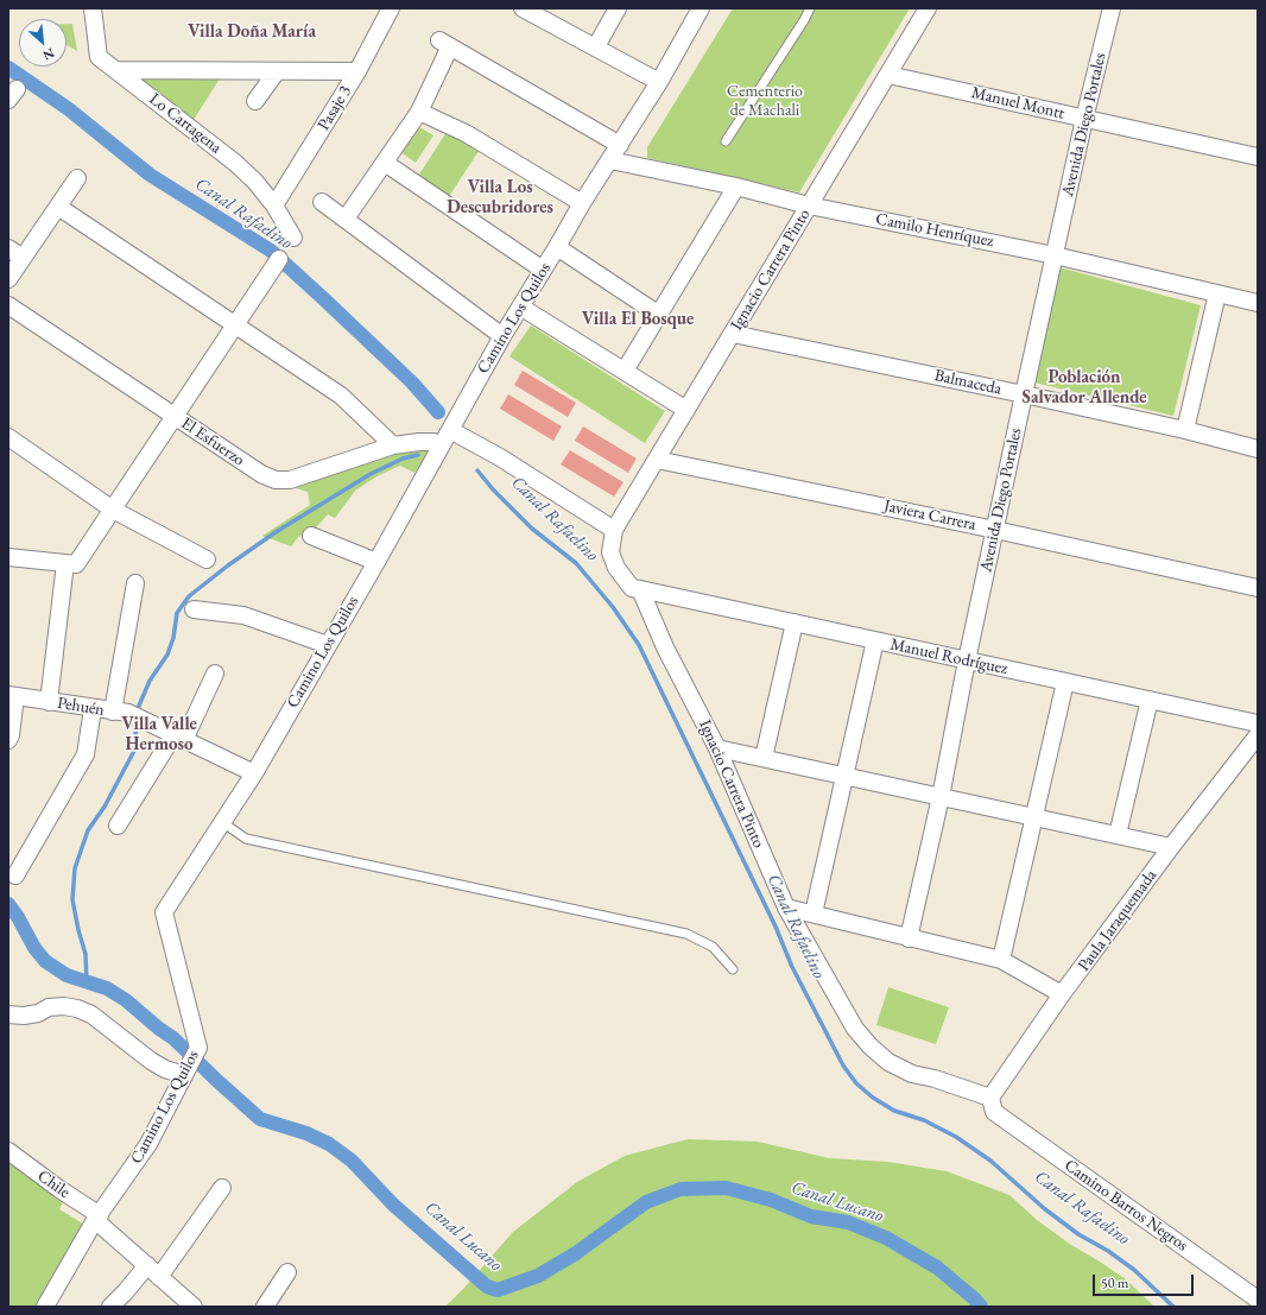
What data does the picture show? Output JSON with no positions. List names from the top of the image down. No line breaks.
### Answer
{"streets":{"street":["Manuel Montt","Pasaje 3","Lo Cartagena","Avenida Diego Portales","Camilo Henríquez","Ignacio Carrera Pinto","Camino Los Quilos","Balmaceda","El Esfuerzo","Javiera Carrera","Manuel Rodríguez","Pehuén","Paula Jaraquemada","Chile","Camino Barros Negros"]},"crossings":[["Manuel Montt","Avenida Diego Portales"],["Manuel Montt","Ignacio Carrera Pinto"],["Pasaje 3","Lo Cartagena"],["Avenida Diego Portales","Camilo Henríquez"],["Avenida Diego Portales","Balmaceda"],["Avenida Diego Portales","Javiera Carrera"],["Avenida Diego Portales","Manuel Rodríguez"],["Camilo Henríquez","Ignacio Carrera Pinto"],["Camilo Henríquez","Camino Los Quilos"],["Ignacio Carrera Pinto","Balmaceda"],["Ignacio Carrera Pinto","Javiera Carrera"],["Ignacio Carrera Pinto","Manuel Rodríguez"],["Ignacio Carrera Pinto","Paula Jaraquemada"],["Ignacio Carrera Pinto","Camino Barros Negros"],["Camino Los Quilos","El Esfuerzo"],["Camino Los Quilos","Pehuén"],["Camino Los Quilos","Chile"],["Paula Jaraquemada","Camino Barros Negros"]],"districts":["Villa Doña María","Villa Los Descubridores","Villa El Bosque","Población Salvador Allende","Villa Valle Hermoso"],"water":["Canal Rafaelino","Canal Lucano"],"parks":["Cementerio de Machali"],"scale_bar":"50 m","north":"bottom right"}
